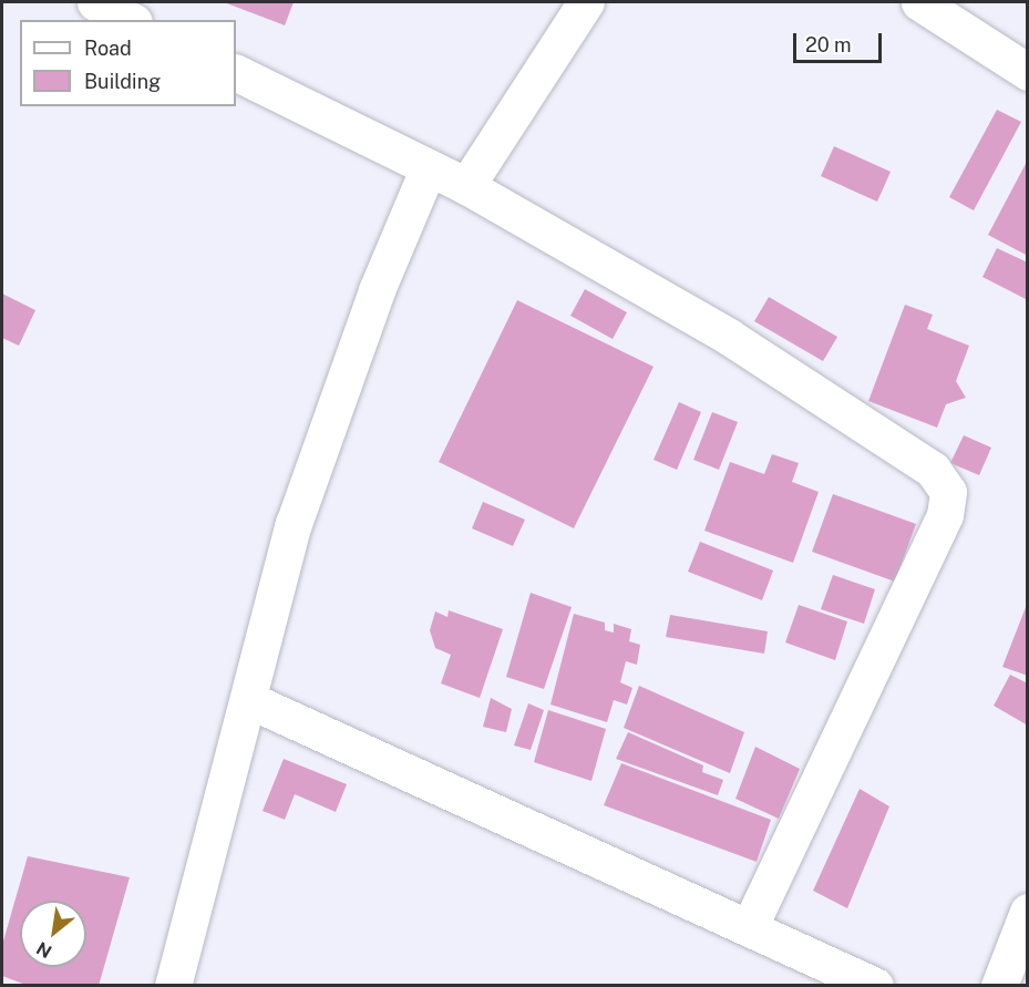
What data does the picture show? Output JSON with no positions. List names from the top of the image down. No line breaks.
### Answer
{"legend":["Road","Building"],"scale_bar":"20 m","north":"bottom left"}
